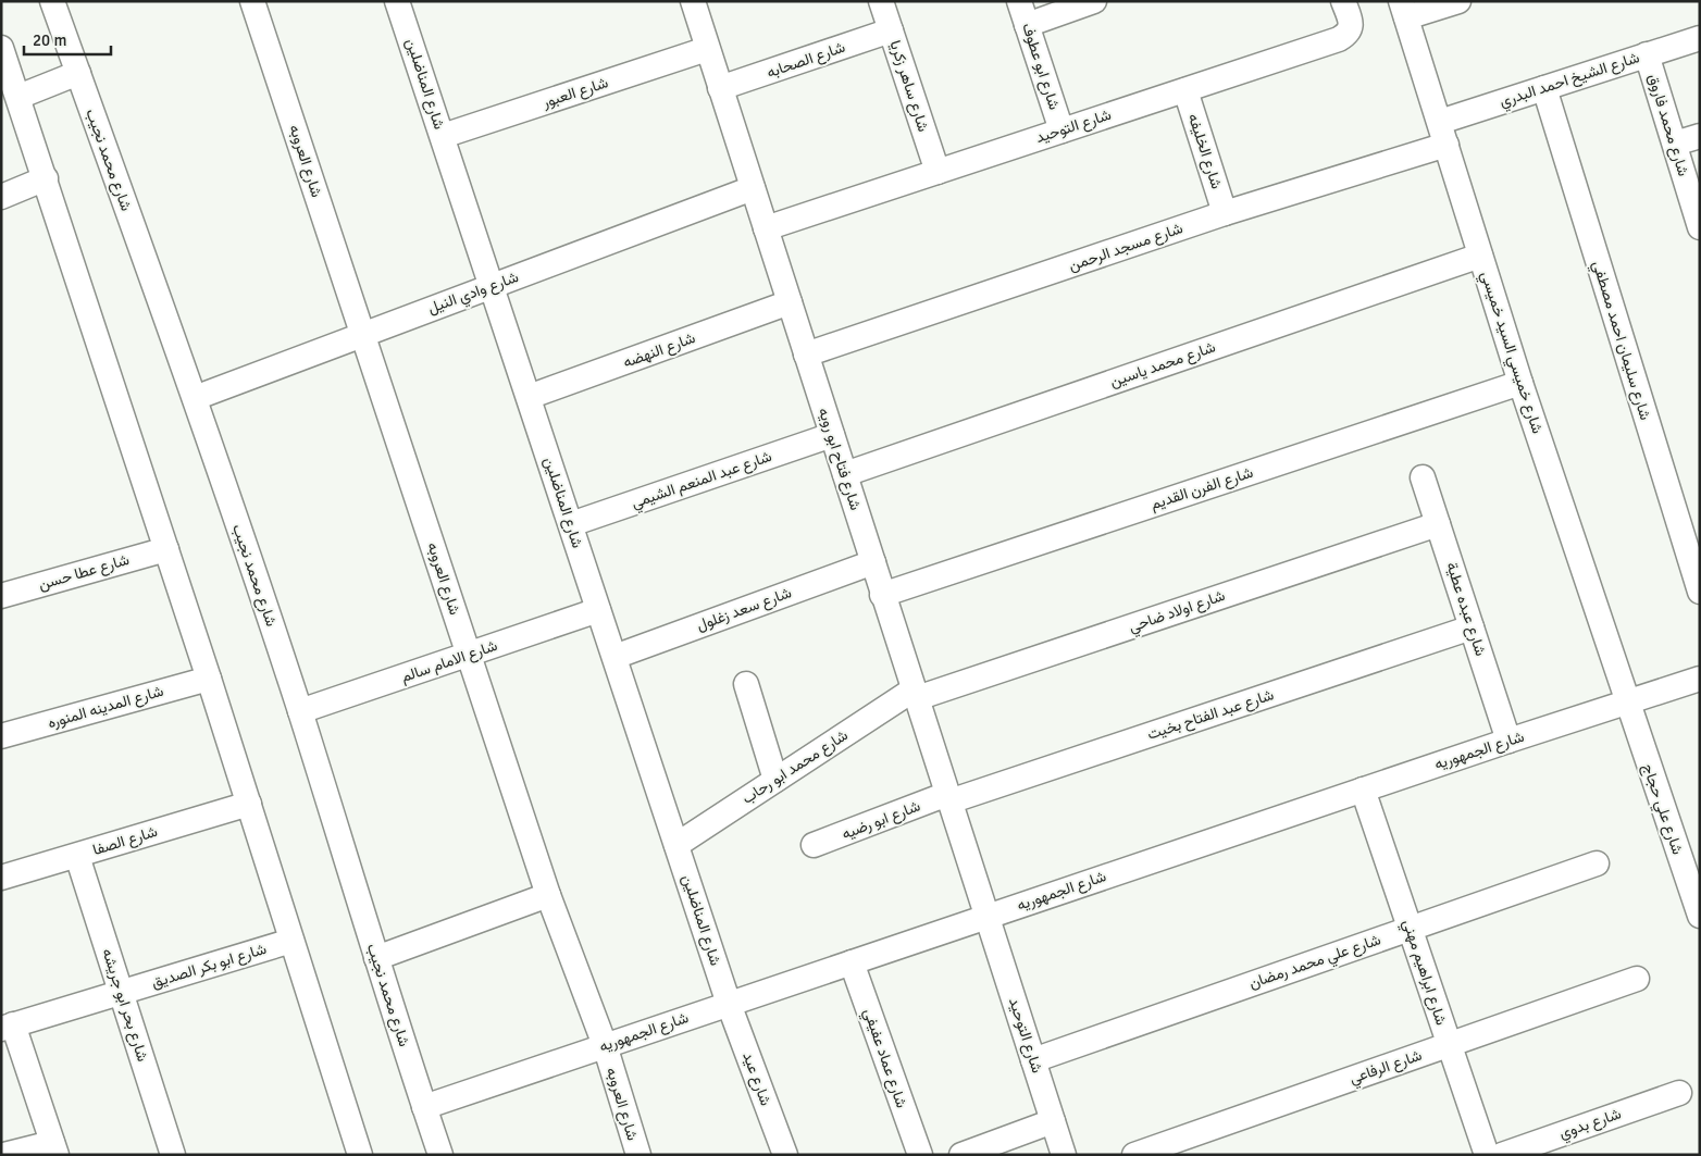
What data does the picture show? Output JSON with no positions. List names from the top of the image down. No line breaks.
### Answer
{"streets":{"street":["شارع الصحابه","شارع ابو عطوف","شارع الشيخ احمد البدري","شارع المناضلين","شارع ساهر زكريا","شارع العبور","شارع محمد فاروق","شارع التوحيد","شارع الخليفه","شارع محمد نجيب","شارع العروبه","شارع مسجد الرحمن","شارع وادي النيل","شارع سليمان احمد مصطفي","شارع النهضه","شارع خميسي السيد خميسي","شارع محمد ياسين","شارع فتاح ابو رويه","شارع عبد المنعم الشيمي","شارع الفرن القديم","شارع عطا حسن","شارع سعد زغلول","شارع عبده عطية","شارع اولاد ضاحي","شارع الامام سالم","شارع المدينه المنوره","شارع عبد الفتاح بخيت","شارع الجمهوريه","شارع محمد ابو رحاب","شارع علي حجاج","شارع ابو رضيه","شارع الصفا","شارع علي محمد رمضان","شارع ابو بكر الصديق","شارع ابراهيم مهني","شارع بحر ابو جريشه","شارع عماد عفيفي","شارع الرفاعي","شارع عيد","شارع بدوي"]},"crossings":[["شارع الصحابه","شارع ساهر زكريا"],["شارع الصحابه","شارع فتاح ابو رويه"],["شارع ابو عطوف","شارع التوحيد"],["شارع الشيخ احمد البدري","شارع محمد فاروق"],["شارع الشيخ احمد البدري","شارع سليمان احمد مصطفي"],["شارع الشيخ احمد البدري","شارع خميسي السيد خميسي"],["شارع المناضلين","شارع العبور"],["شارع المناضلين","شارع وادي النيل"],["شارع المناضلين","شارع النهضه"],["شارع المناضلين","شارع عبد المنعم الشيمي"],["شارع المناضلين","شارع سعد زغلول"],["شارع المناضلين","شارع الامام سالم"],["شارع المناضلين","شارع الجمهوريه"],["شارع المناضلين","شارع محمد ابو رحاب"],["شارع المناضلين","شارع عيد"],["شارع ساهر زكريا","شارع التوحيد"],["شارع العبور","شارع فتاح ابو رويه"],["شارع التوحيد","شارع الخليفه"],["شارع التوحيد","شارع فتاح ابو رويه"],["شارع التوحيد","شارع الجمهوريه"],["شارع التوحيد","شارع علي محمد رمضان"],["شارع الخليفه","شارع مسجد الرحمن"],["شارع محمد نجيب","شارع وادي النيل"],["شارع محمد نجيب","شارع الامام سالم"],["شارع محمد نجيب","شارع الجمهوريه"],["شارع العروبه","شارع وادي النيل"],["شارع العروبه","شارع الامام سالم"],["شارع العروبه","شارع الجمهوريه"],["شارع مسجد الرحمن","شارع خميسي السيد خميسي"],["شارع مسجد الرحمن","شارع فتاح ابو رويه"],["شارع وادي النيل","شارع فتاح ابو رويه"],["شارع النهضه","شارع فتاح ابو رويه"],["شارع خميسي السيد خميسي","شارع محمد ياسين"],["شارع خميسي السيد خميسي","شارع الفرن القديم"],["شارع خميسي السيد خميسي","شارع الجمهوريه"],["شارع خميسي السيد خميسي","شارع علي حجاج"],["شارع محمد ياسين","شارع فتاح ابو رويه"],["شارع فتاح ابو رويه","شارع عبد المنعم الشيمي"],["شارع فتاح ابو رويه","شارع الفرن القديم"],["شارع فتاح ابو رويه","شارع سعد زغلول"],["شارع فتاح ابو رويه","شارع اولاد ضاحي"],["شارع فتاح ابو رويه","شارع عبد الفتاح بخيت"],["شارع فتاح ابو رويه","شارع الجمهوريه"],["شارع فتاح ابو رويه","شارع محمد ابو رحاب"],["شارع فتاح ابو رويه","شارع ابو رضيه"],["شارع عبده عطية","شارع اولاد ضاحي"],["شارع عبده عطية","شارع عبد الفتاح بخيت"],["شارع عبده عطية","شارع الجمهوريه"],["شارع اولاد ضاحي","شارع محمد ابو رحاب"],["شارع عبد الفتاح بخيت","شارع ابو رضيه"],["شارع الجمهوريه","شارع علي حجاج"],["شارع الجمهوريه","شارع ابراهيم مهني"],["شارع الجمهوريه","شارع عماد عفيفي"],["شارع الجمهوريه","شارع عيد"],["شارع الصفا","شارع بحر ابو جريشه"],["شارع علي محمد رمضان","شارع ابراهيم مهني"],["شارع ابو بكر الصديق","شارع بحر ابو جريشه"],["شارع ابراهيم مهني","شارع الرفاعي"]],"scale_bar":"20 m"}
